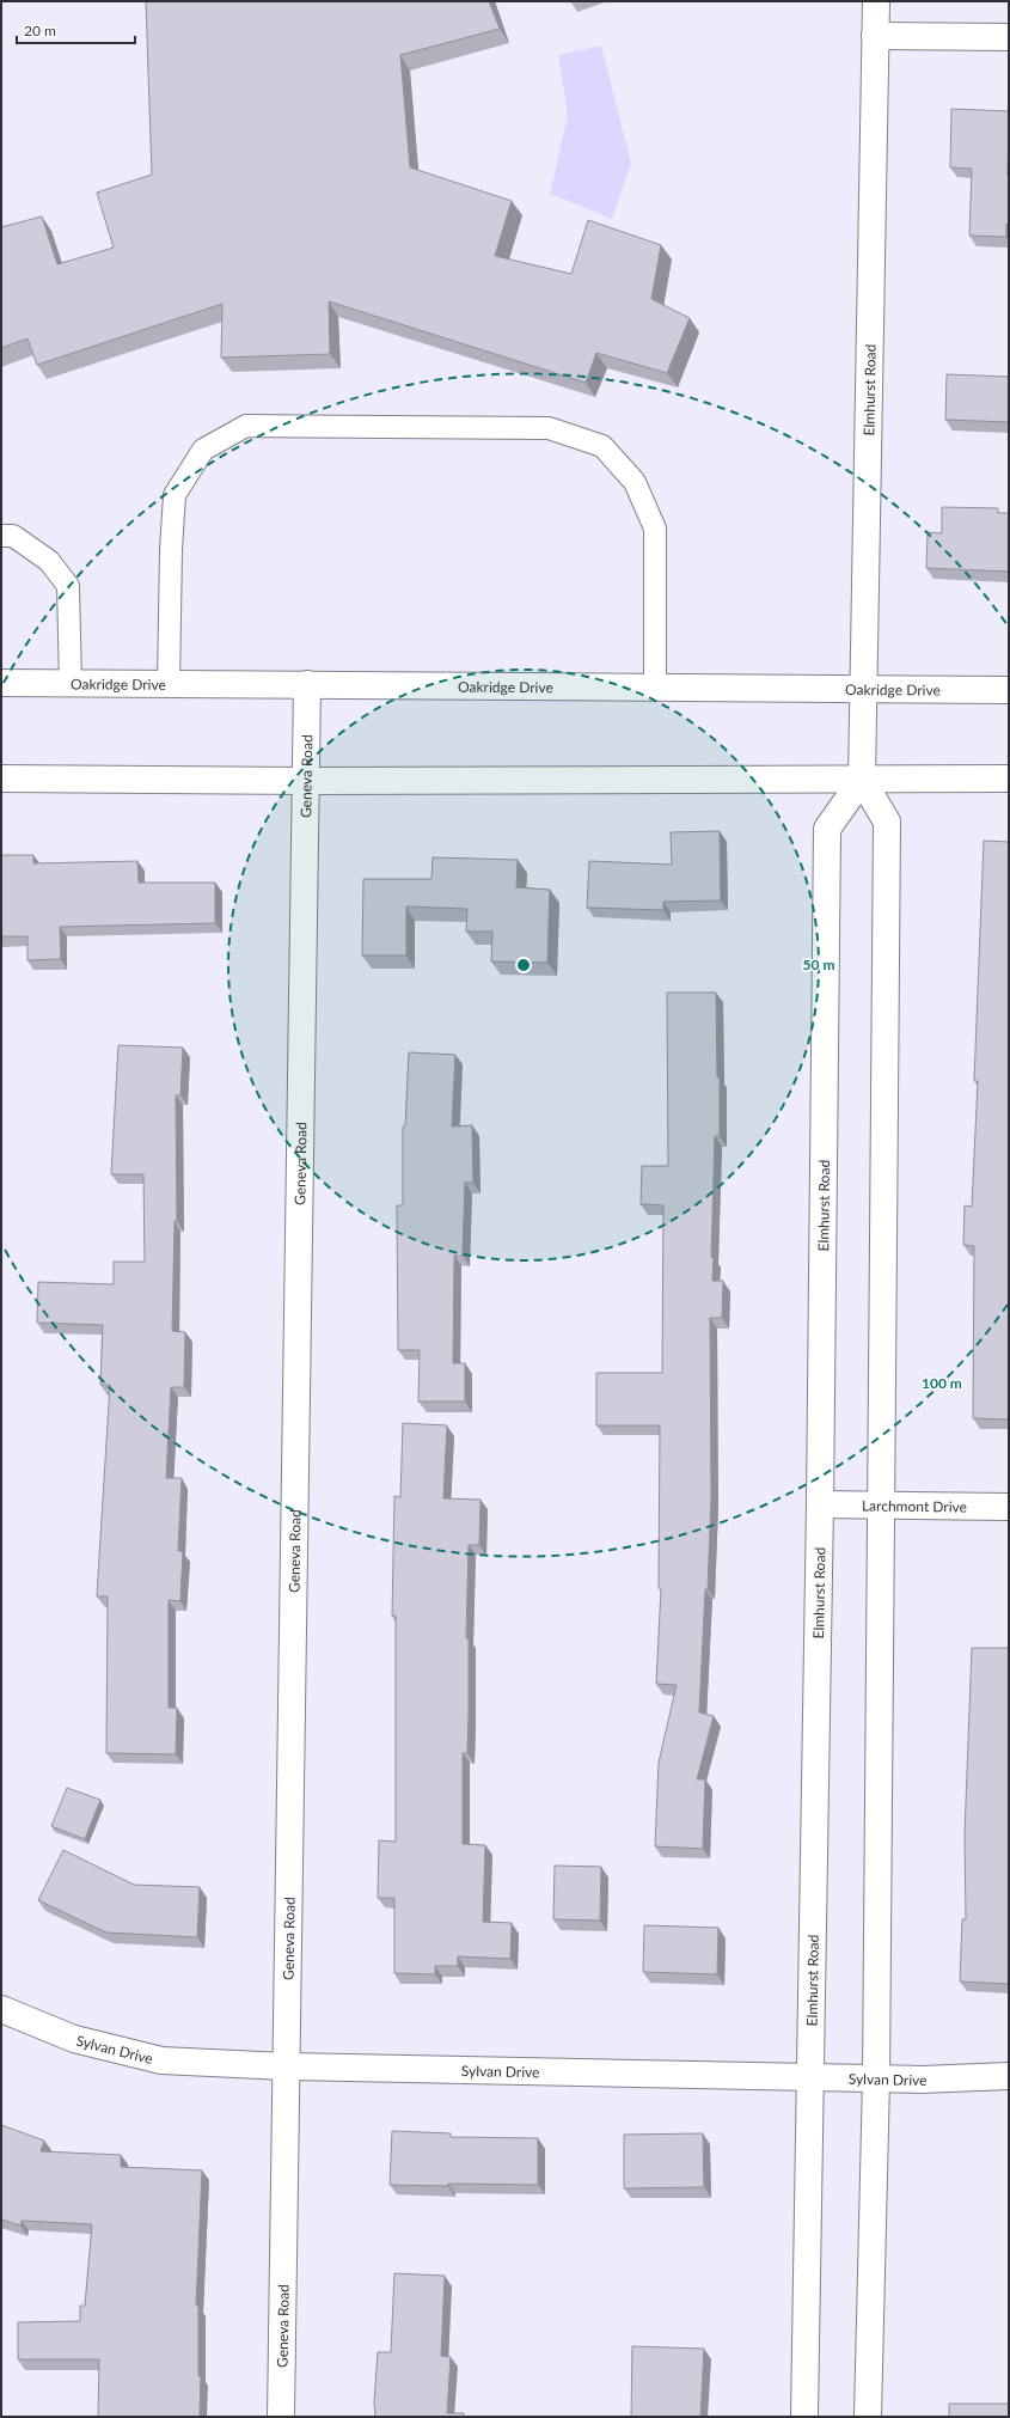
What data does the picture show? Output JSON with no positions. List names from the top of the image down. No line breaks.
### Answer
{"streets":{"street":["Elmhurst Road","Oakridge Drive","Geneva Road","Larchmont Drive","Sylvan Drive"]},"crossings":[["Elmhurst Road","Oakridge Drive"],["Elmhurst Road","Larchmont Drive"],["Elmhurst Road","Sylvan Drive"],["Oakridge Drive","Geneva Road"],["Geneva Road","Sylvan Drive"]],"scale_bar":"20 m","rings":["50 m","100 m"]}
